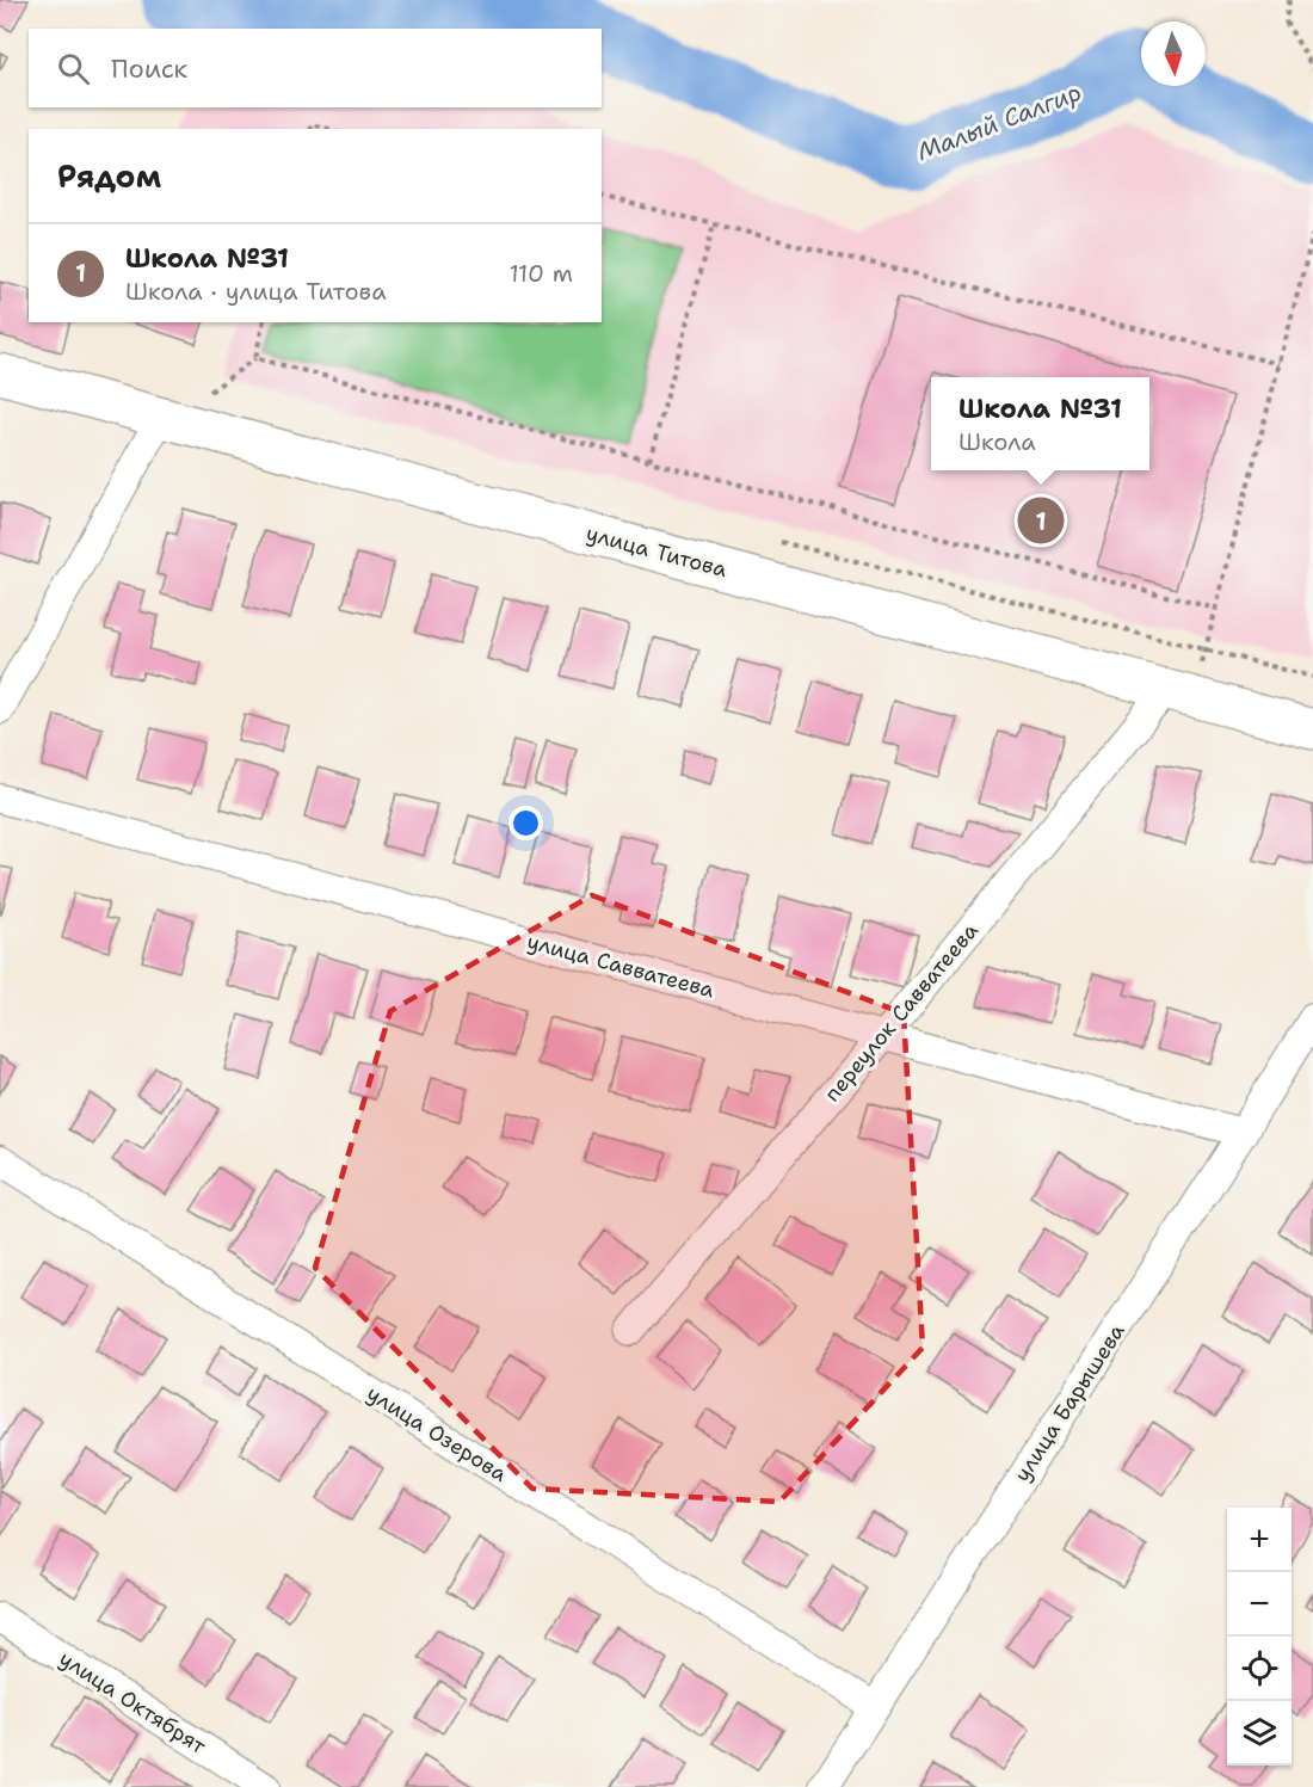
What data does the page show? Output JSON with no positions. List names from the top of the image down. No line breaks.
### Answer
{"streets":{"main road":["улица Титова"],"street":["улица Савватеева","переулок Савватеева","улица Барышева","улица Озерова","улица Октябрят"]},"crossings":[["улица Титова","переулок Савватеева"],["улица Савватеева","переулок Савватеева"],["улица Савватеева","улица Барышева"],["улица Барышева","улица Озерова"]],"water":["Малый Салгир"],"north":"bottom","page":{"search":"Поиск","heading":"Рядом","list":[{"mark":"1","name":"Школа №31","note":"Школа · улица Титова","value":"110 m"}],"popup":["Школа №31","Школа"],"pins":"1","map_buttons":["+","−"]}}
